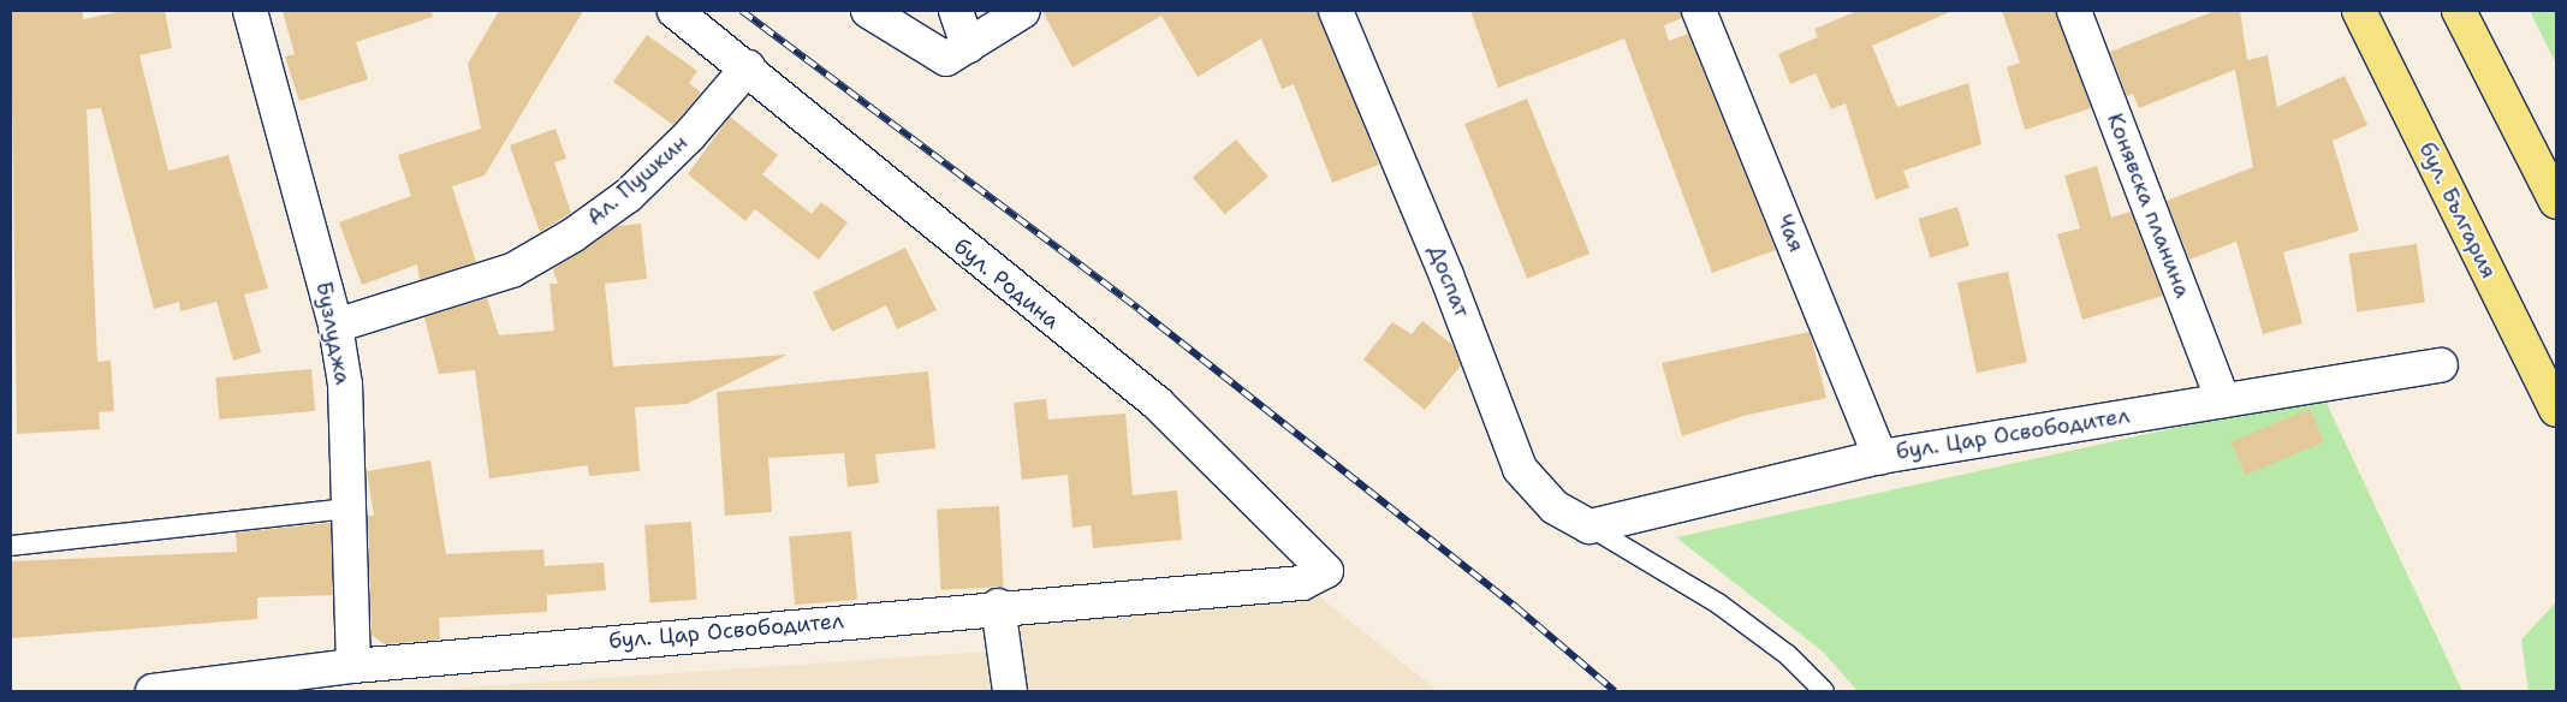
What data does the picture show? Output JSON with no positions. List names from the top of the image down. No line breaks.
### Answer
{"streets":{"highway":["бул. България"],"street":["Ал. Пушкин","Конявска планина","Чая","Доспат","бул. Родина","Бузлуджа","бул. Цар Освободител"]},"crossings":[["Ал. Пушкин","бул. Родина"],["Ал. Пушкин","Бузлуджа"],["Конявска планина","бул. Цар Освободител"],["Чая","бул. Цар Освободител"],["Доспат","бул. Цар Освободител"],["бул. Родина","бул. Цар Освободител"],["Бузлуджа","бул. Цар Освободител"]]}
